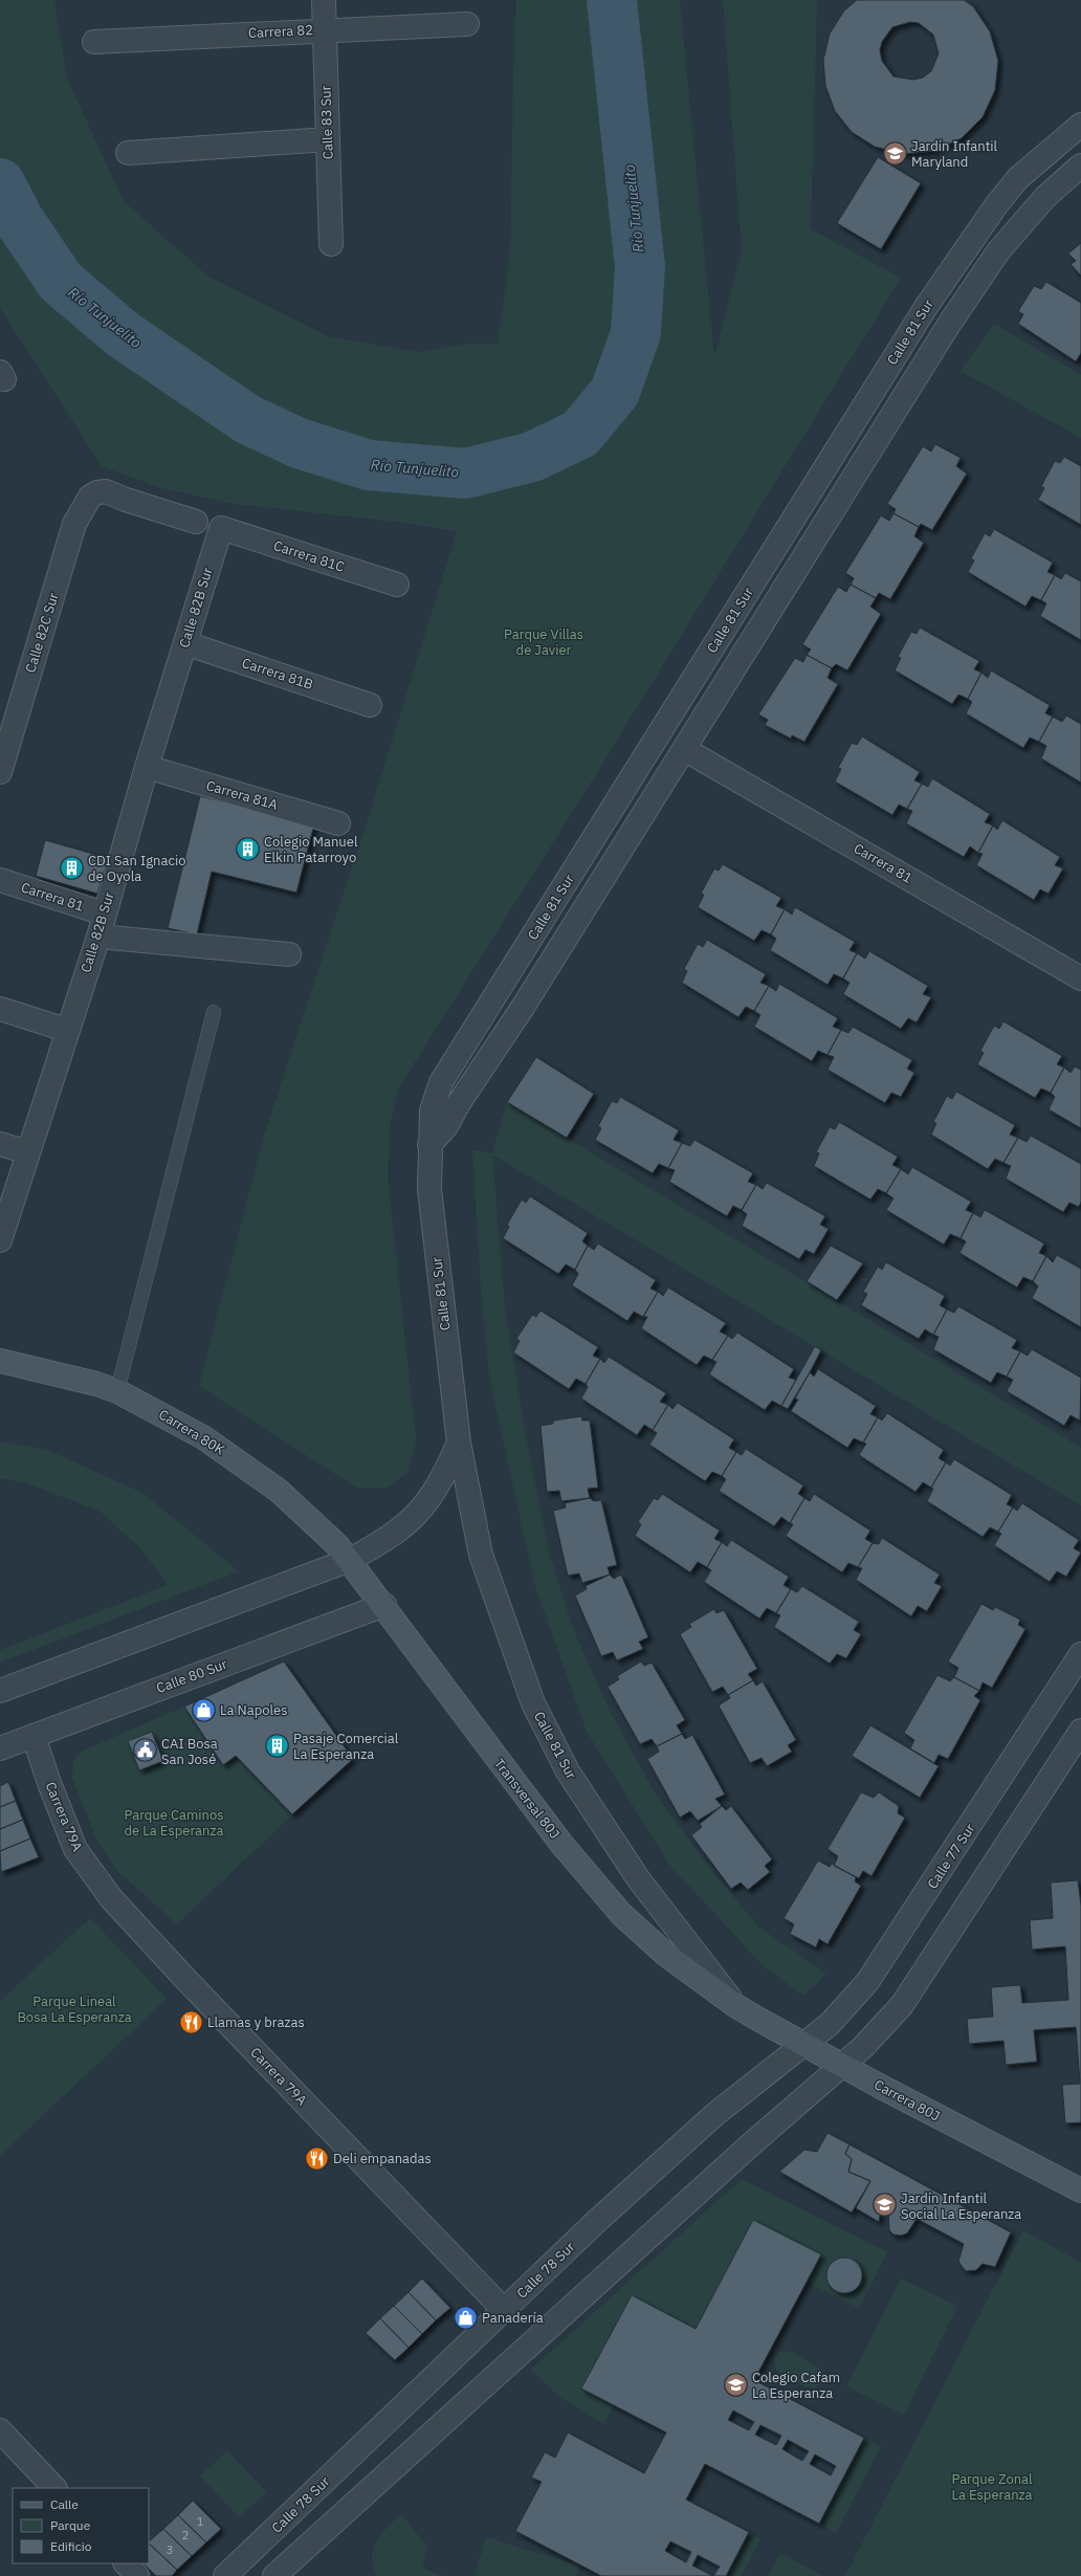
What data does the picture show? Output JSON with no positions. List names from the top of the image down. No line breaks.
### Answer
{"streets":{"main road":["Carrera 80K","Transversal 80J","Carrera 80J"],"street":["Carrera 82","Calle 83 Sur","Calle 81 Sur","Carrera 81C","Calle 82B Sur","Calle 82C Sur","Carrera 81B","Carrera 81A","Carrera 81","Calle 80 Sur","Carrera 79A","Calle 77 Sur","Calle 78 Sur"]},"crossings":[["Carrera 82","Calle 83 Sur"],["Calle 81 Sur","Transversal 80J"],["Calle 81 Sur","Carrera 80J"],["Carrera 81C","Calle 82B Sur"],["Calle 82B Sur","Carrera 81B"],["Calle 82B Sur","Carrera 81A"],["Calle 82B Sur","Carrera 81"],["Carrera 80K","Transversal 80J"],["Calle 80 Sur","Transversal 80J"],["Calle 80 Sur","Carrera 79A"],["Transversal 80J","Carrera 80J"],["Carrera 79A","Calle 78 Sur"],["Calle 77 Sur","Carrera 80J"],["Calle 77 Sur","Calle 78 Sur"],["Carrera 80J","Calle 78 Sur"]],"water":["Río Tunjuelito"],"parks":["Parque Villas de Javier","Parque Caminos de La Esperanza","Parque Lineal Bosa La Esperanza","Parque Zonal La Esperanza"],"places":{"school or university":["Jardín Infantil Maryland","Jardín Infantil Social La Esperanza","Colegio Cafam La Esperanza"],"building":["Colegio Manuel Elkin Patarroyo","CDI San Ignacio de Oyola","Pasaje Comercial La Esperanza"],"shop":["La Napoles","Panadería"],"public building":["CAI Bosa San José"],"restaurant":["Llamas y brazas","Deli empanadas"]},"house_numbers":["1","2","3"],"legend":["Calle","Parque","Edificio"]}
